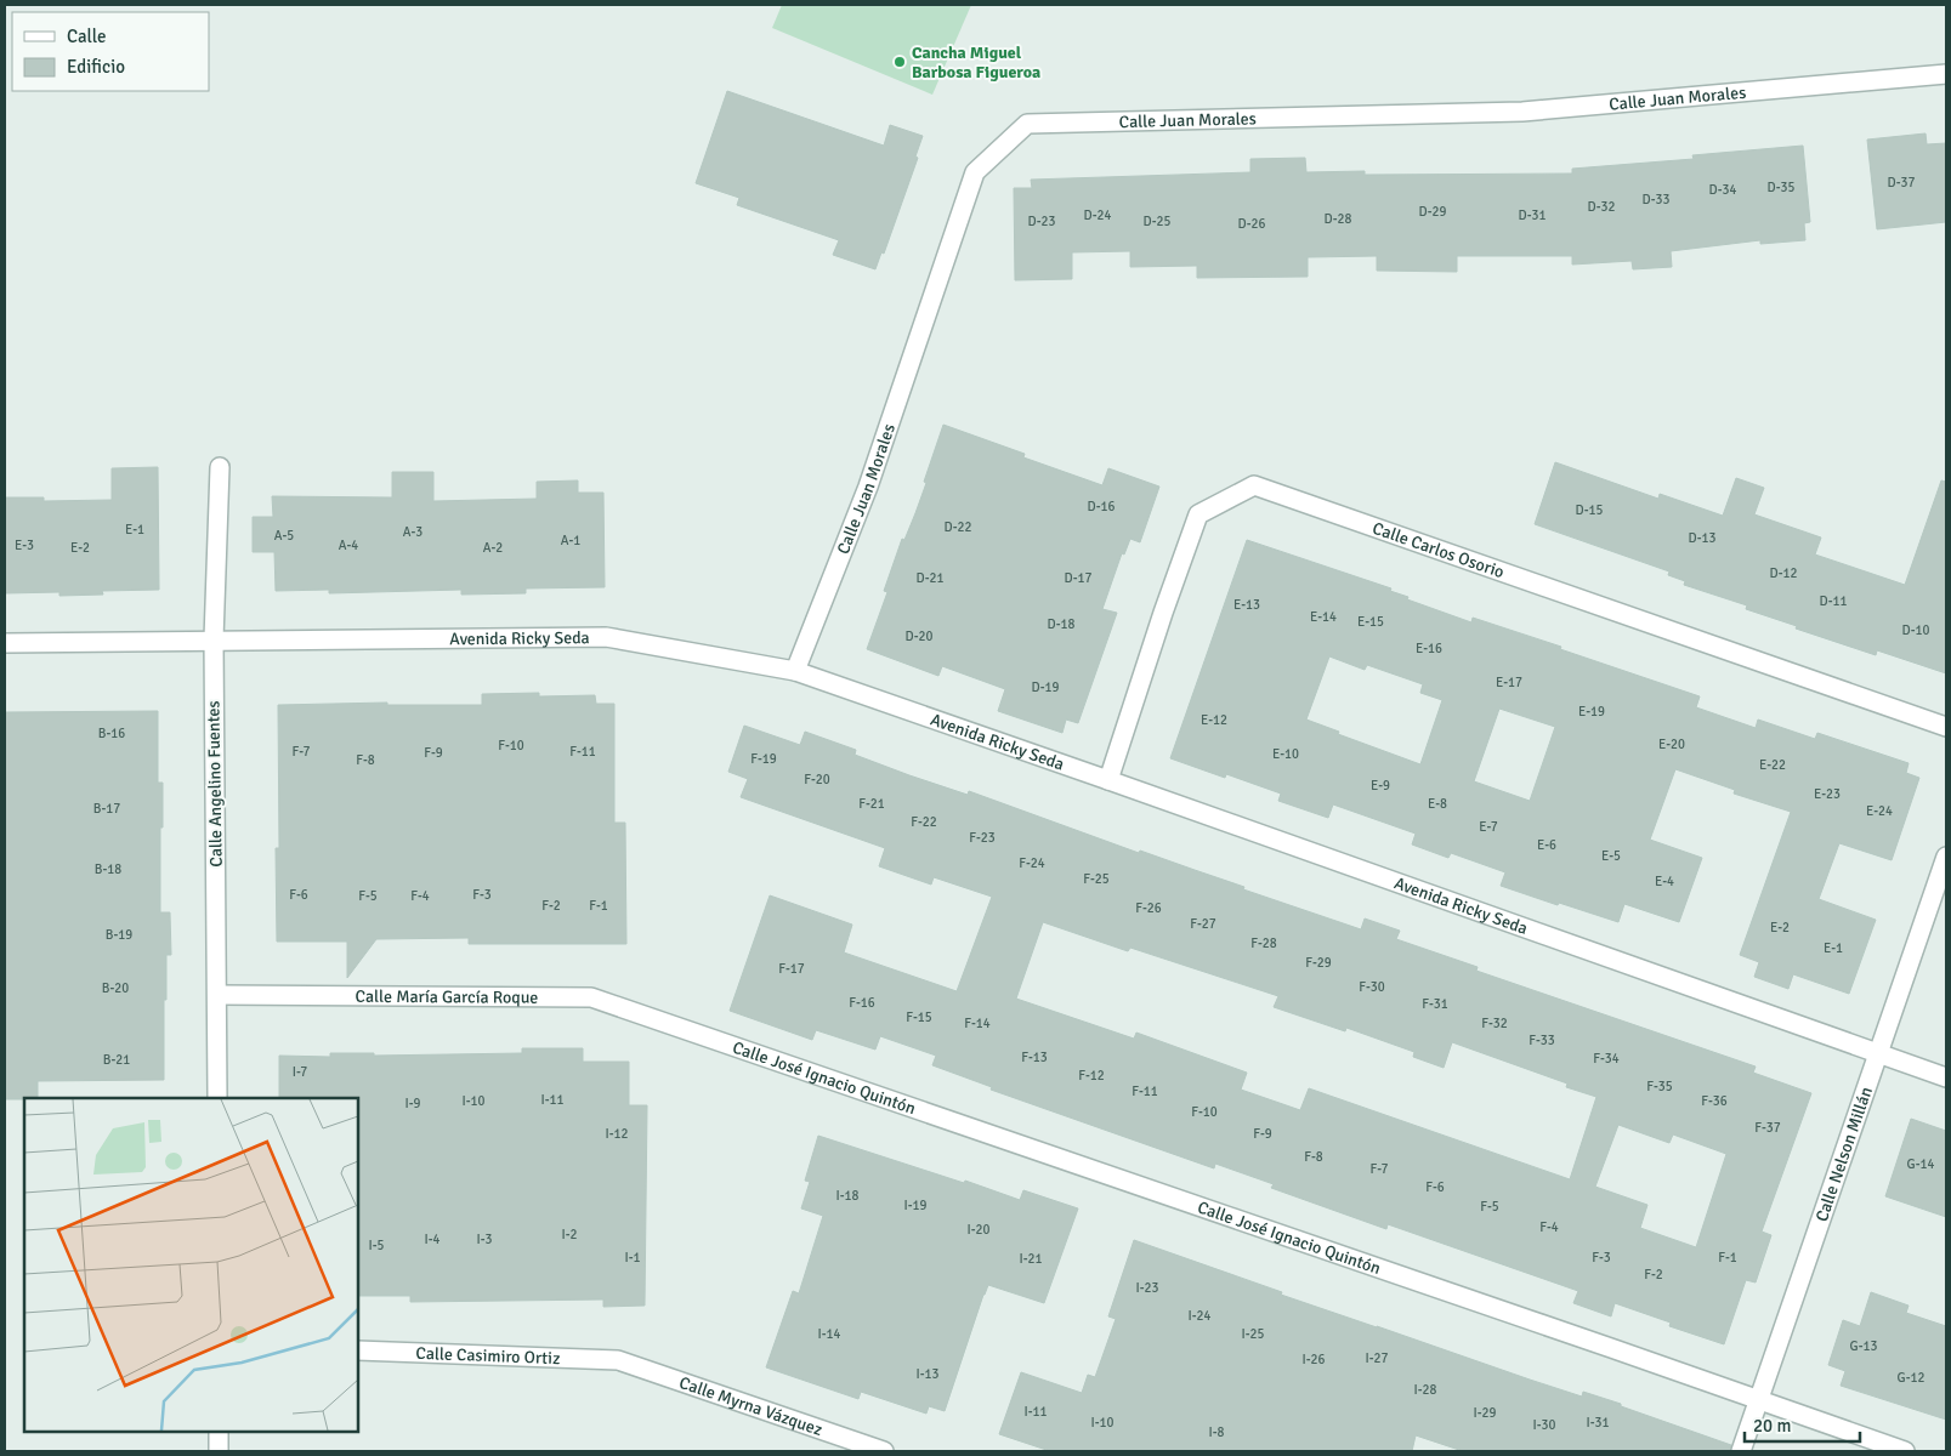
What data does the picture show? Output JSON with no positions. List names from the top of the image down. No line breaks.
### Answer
{"streets":{"street":["Calle Juan Morales","Calle Carlos Osorio","Avenida Ricky Seda","Calle Angelino Fuentes","Calle María García Roque","Calle José Ignacio Quintón","Calle Nelson Millán","Calle Casimiro Ortiz","Calle Myrna Vázquez"]},"crossings":[["Calle Juan Morales","Avenida Ricky Seda"],["Calle Carlos Osorio","Avenida Ricky Seda"],["Avenida Ricky Seda","Calle Angelino Fuentes"],["Avenida Ricky Seda","Calle Nelson Millán"],["Calle Angelino Fuentes","Calle María García Roque"],["Calle María García Roque","Calle José Ignacio Quintón"],["Calle José Ignacio Quintón","Calle Nelson Millán"],["Calle Casimiro Ortiz","Calle Myrna Vázquez"]],"places":["Cancha Miguel Barbosa Figueroa"],"house_numbers":["D-37","D-35","D-34","D-33","D-32","D-29","D-24","D-31","D-28","D-23","D-25","D-26","D-16","D-15","D-22","E-1","A-3","A-5","D-13","A-1","E-3","A-4","E-2","A-2","D-12","D-21","D-17","D-11","E-13","E-14","E-15","D-18","D-10","D-20","E-16","E-17","D-19","E-19","E-12","B-16","E-20","F-10","F-7","F-11","F-9","E-10","F-19","F-8","E-22","F-20","E-9","E-23","F-21","E-8","B-17","E-24","F-22","E-7","F-23","E-6","E-5","F-24","B-18","F-25","E-4","F-6","F-3","F-5","F-4","F-2","F-1","F-26","F-27","E-2","B-19","F-28","E-1","F-29","F-17","F-30","B-20","F-16","F-31","F-15","F-14","F-32","F-33","F-13","F-34","B-21","I-7","F-12","F-35","F-11","I-11","I-10","F-36","I-9","F-10","F-37","I-12","F-9","F-8","G-14","F-7","F-6","I-18","I-19","F-5","F-4","I-20","I-2","I-4","I-3","I-5","I-1","F-3","F-1","I-21","F-2","I-23","I-24","I-14","I-25","G-13","I-27","I-26","I-13","G-12","I-28","I-11","I-29","I-10","I-31","I-30","I-8"],"legend":["Calle","Edificio"],"scale_bar":"20 m"}
